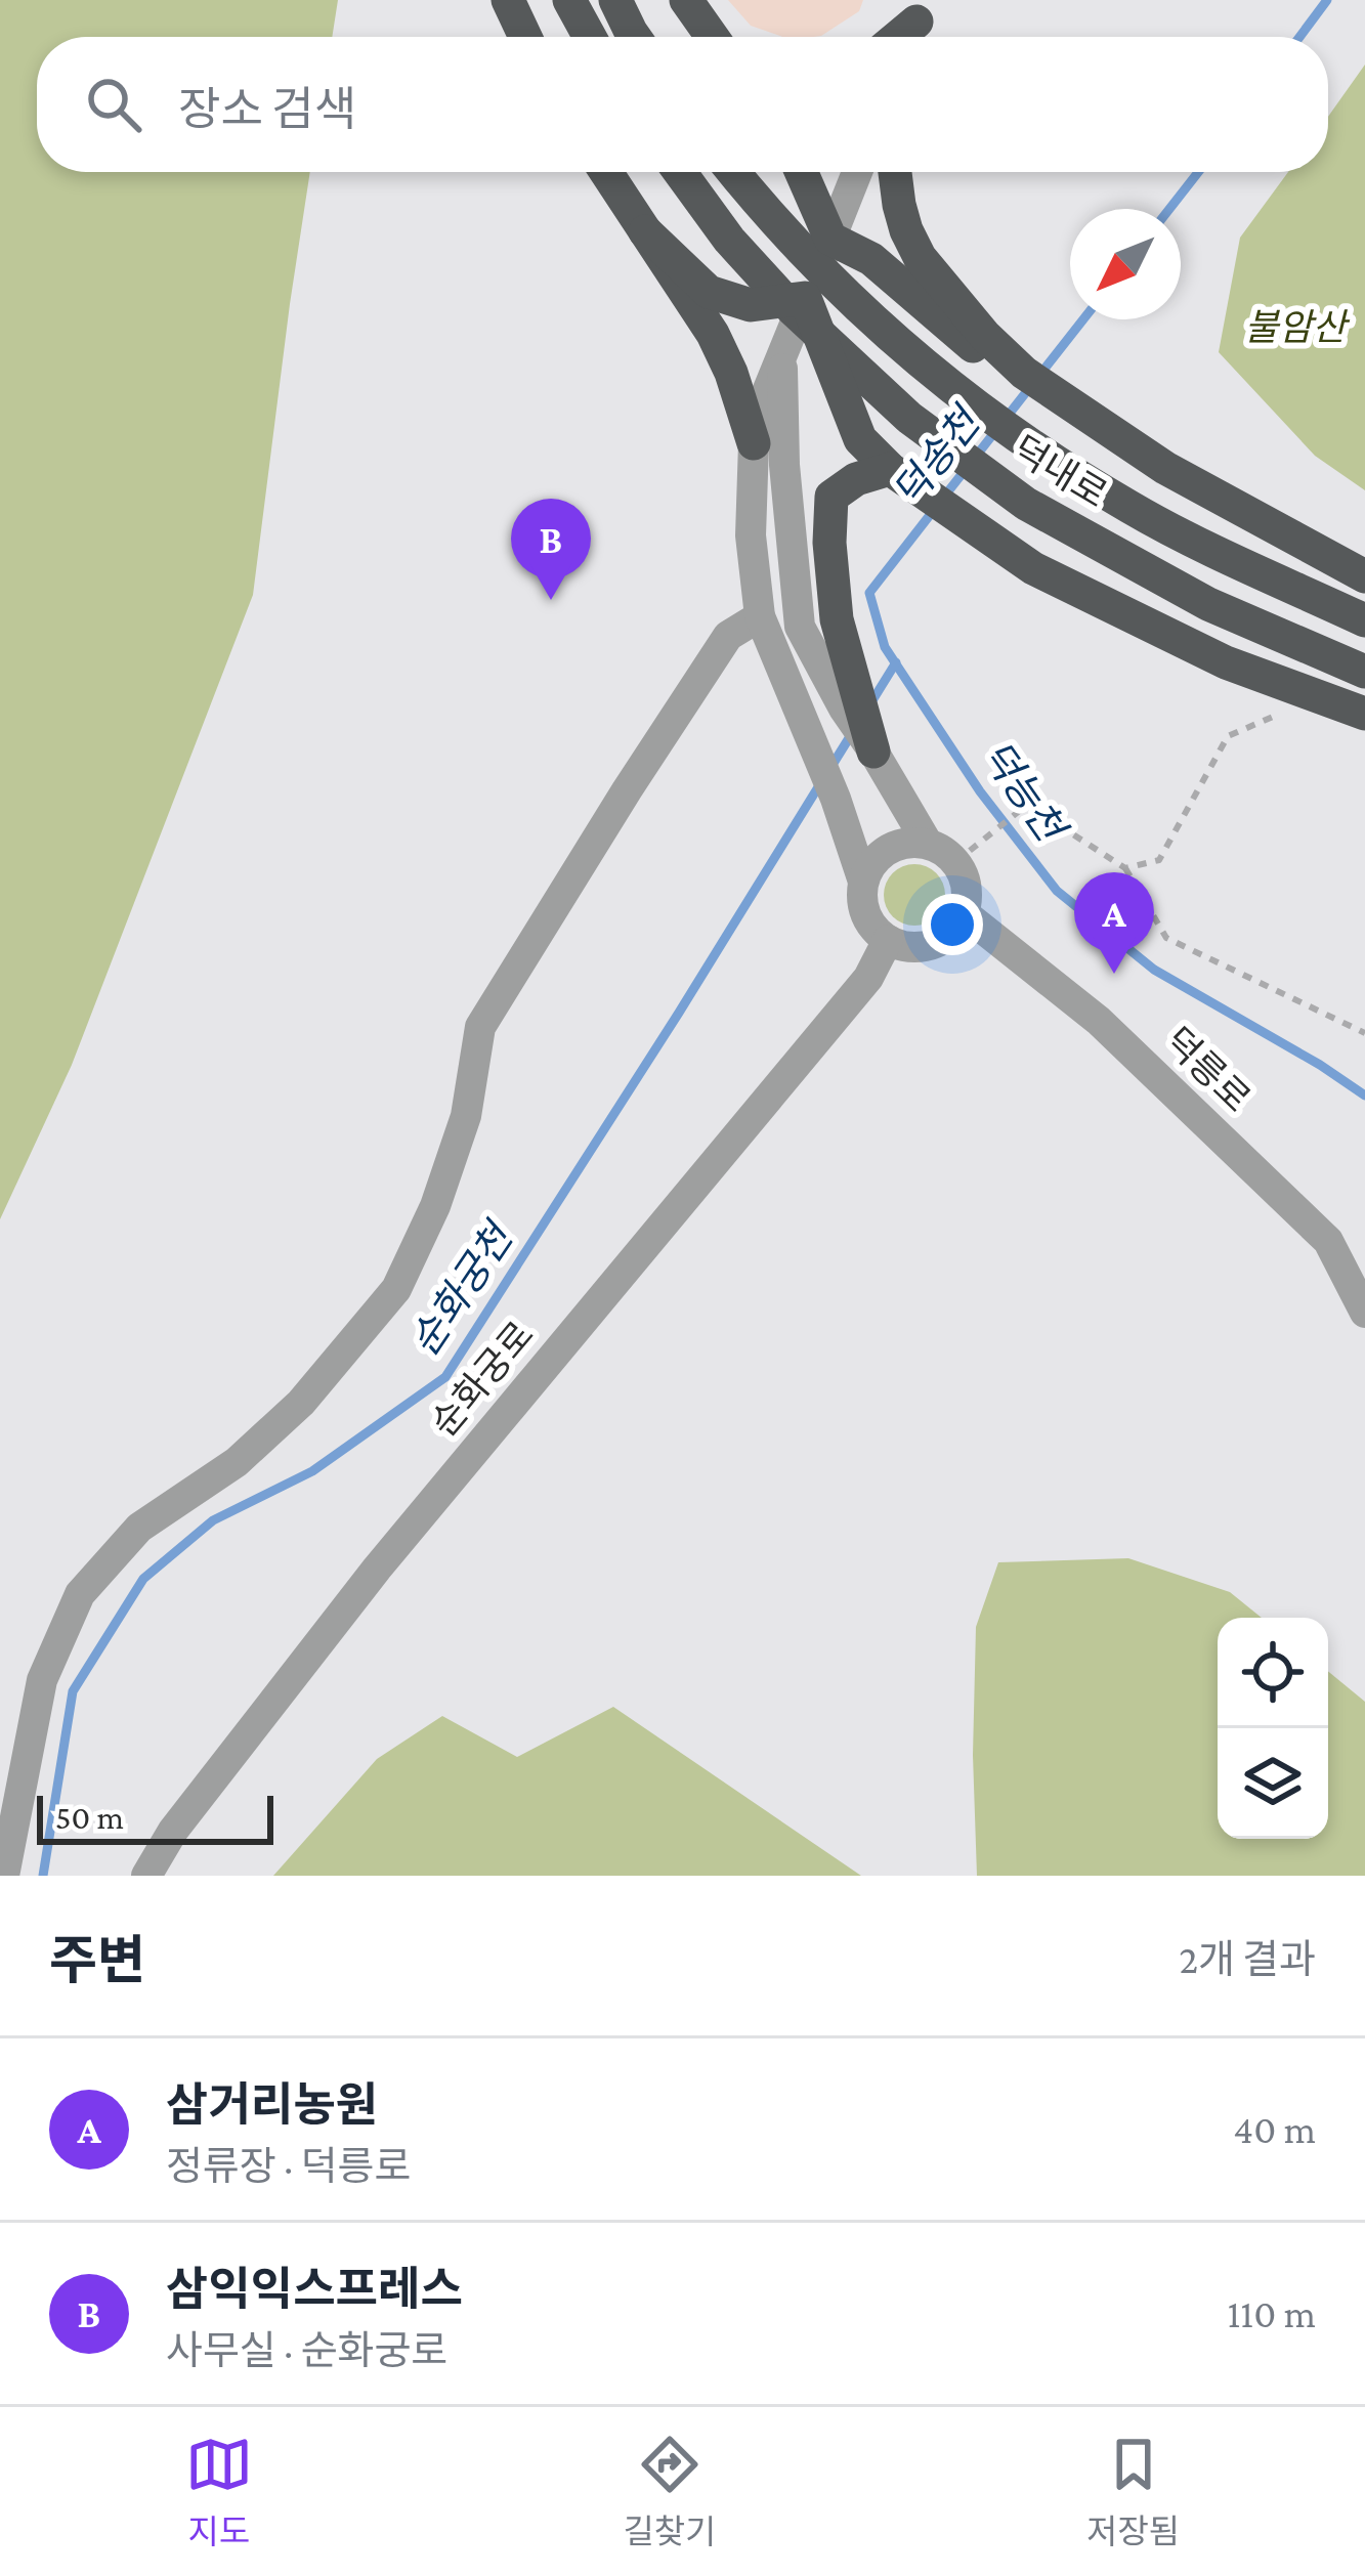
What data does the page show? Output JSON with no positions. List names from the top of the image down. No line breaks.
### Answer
{"streets":{"highway":["덕내로"],"street":["덕릉로","순화궁로"]},"crossings":[["덕릉로","순화궁로"]],"water":["덕송천","덕능천","순화궁천"],"parks":["불암산"],"scale_bar":"50 m","north":"bottom left","page":{"search":"장소 검색","pins":["B","A"],"scale":"50 m","heading":["주변","2개 결과"],"list":[{"mark":"A","name":"삼거리농원","note":"정류장 · 덕릉로","value":"40 m"},{"mark":"B","name":"삼익익스프레스","note":"사무실 · 순화궁로","value":"110 m"}],"nav":["지도","길찾기","저장됨"]}}
